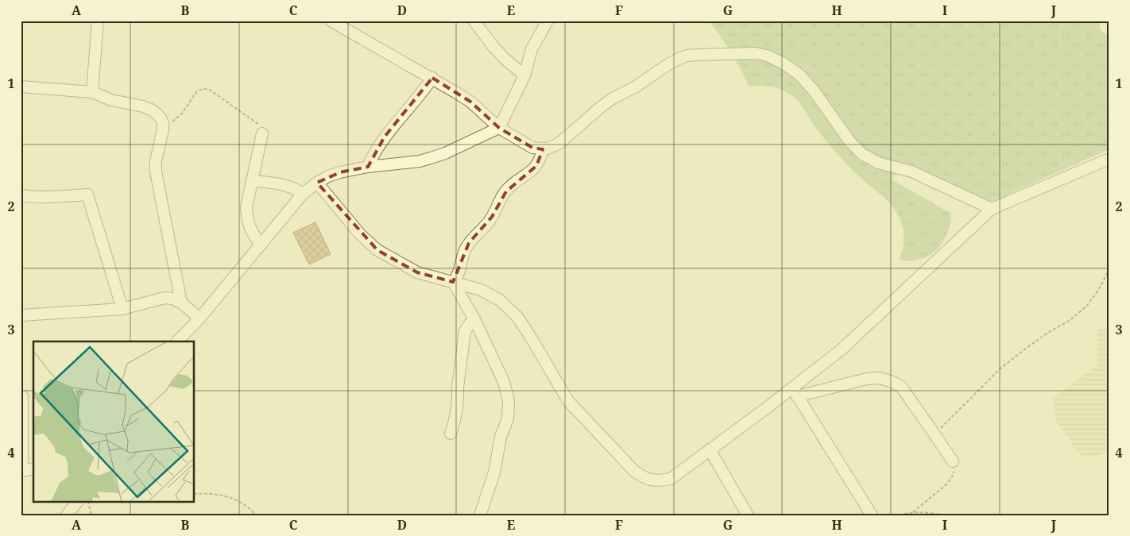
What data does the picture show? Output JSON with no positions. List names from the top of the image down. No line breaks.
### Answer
{"grid":{"columns":["A","B","C","D","E","F","G","H","I","J"],"rows":["1","2","3","4"]}}
